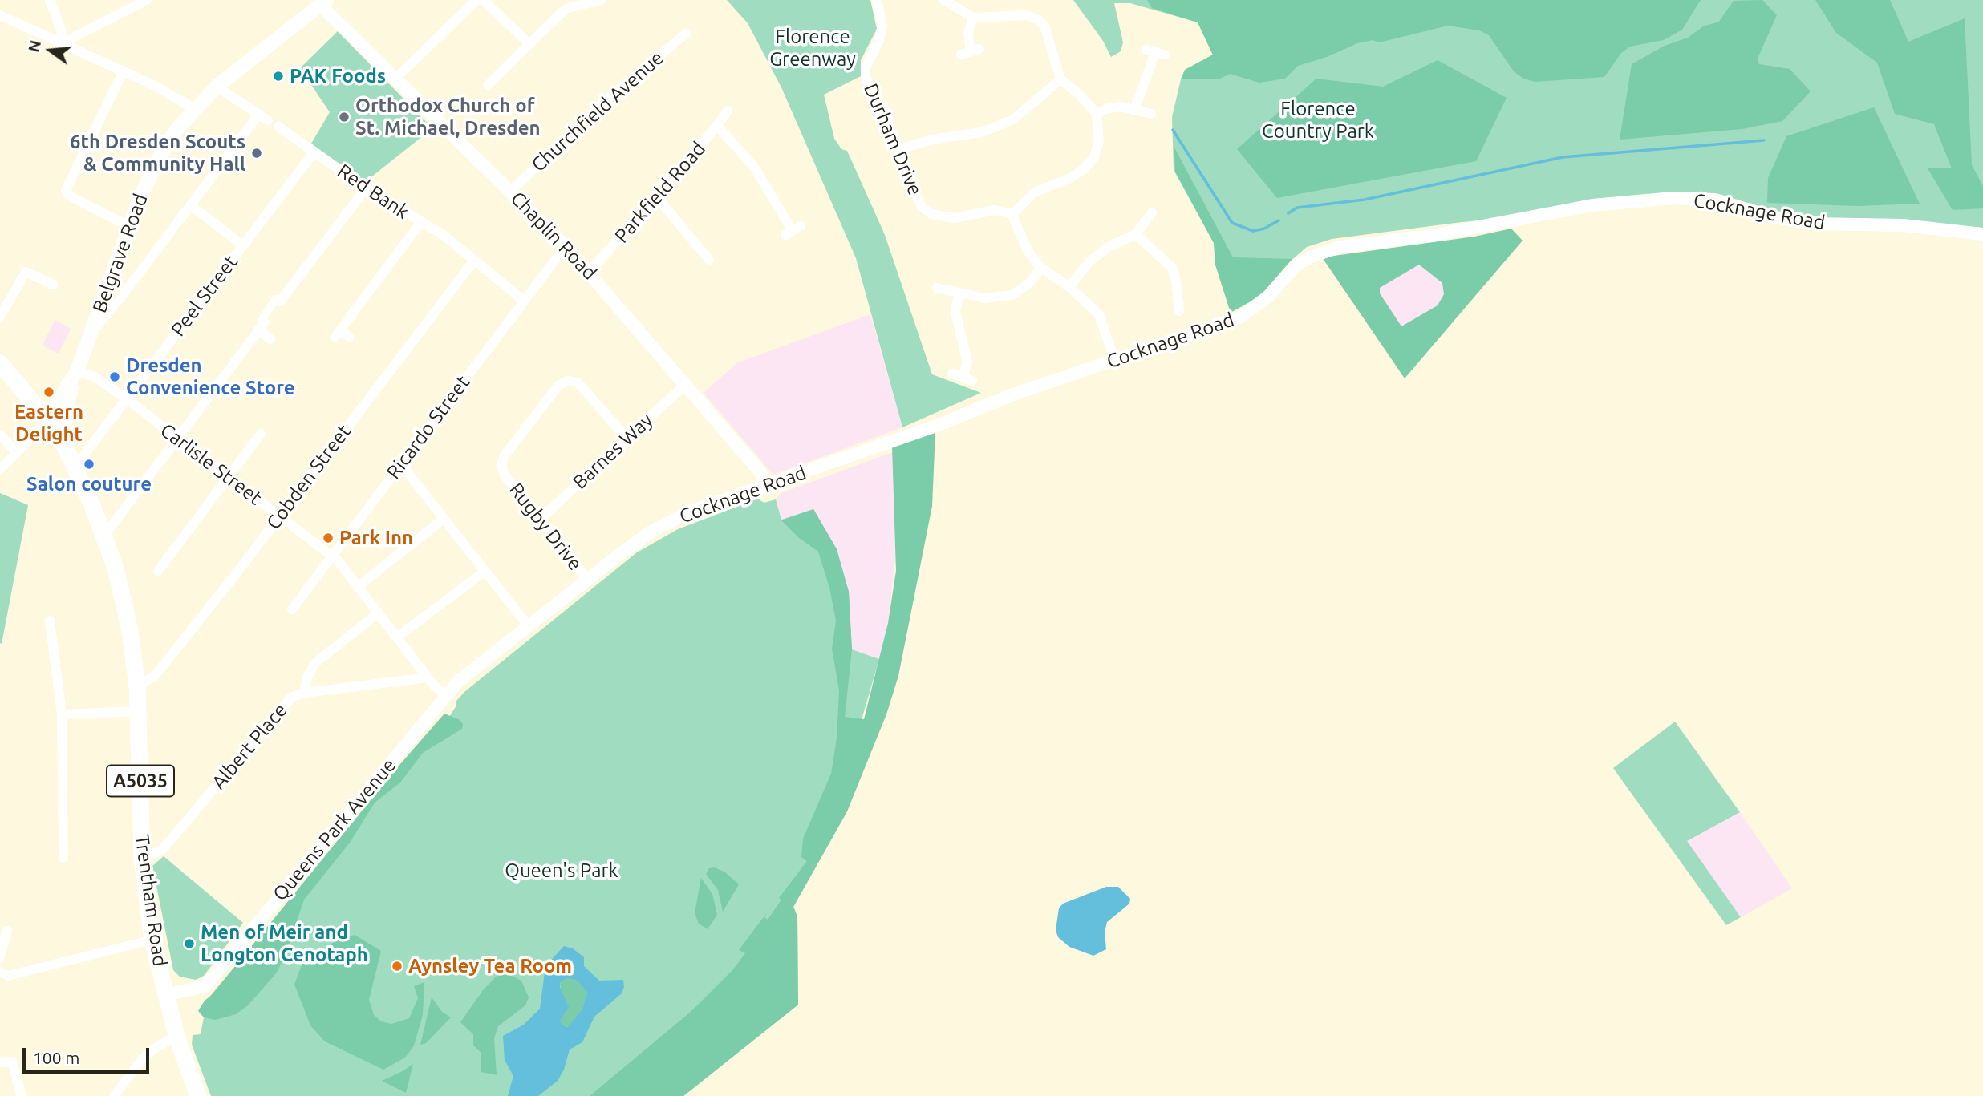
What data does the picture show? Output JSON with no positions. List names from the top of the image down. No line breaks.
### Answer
{"streets":{"main road":["Belgrave Road","A5035","Trentham Road"],"street":["Churchfield Avenue","Durham Drive","Red Bank","Parkfield Road","Cocknage Road","Chaplin Road","Peel Street","Ricardo Street","Barnes Way","Carlisle Street","Cobden Street","Rugby Drive","Albert Place","Queens Park Avenue"]},"crossings":[["Churchfield Avenue","Chaplin Road"],["Red Bank","Belgrave Road"],["Red Bank","Peel Street"],["Red Bank","Ricardo Street"],["Red Bank","Cobden Street"],["Parkfield Road","Chaplin Road"],["Cocknage Road","Chaplin Road"],["Cocknage Road","Carlisle Street"],["Cocknage Road","Rugby Drive"],["Cocknage Road","Queens Park Avenue"],["Chaplin Road","Belgrave Road"],["Chaplin Road","Ricardo Street"],["Chaplin Road","Barnes Way"],["Belgrave Road","Peel Street"],["Belgrave Road","Carlisle Street"],["Belgrave Road","Trentham Road"],["Peel Street","Carlisle Street"],["Peel Street","Trentham Road"],["Ricardo Street","Carlisle Street"],["Barnes Way","Rugby Drive"],["Carlisle Street","Cobden Street"],["Carlisle Street","Albert Place"],["Carlisle Street","Queens Park Avenue"],["Cobden Street","Trentham Road"],["Albert Place","Trentham Road"],["Queens Park Avenue","Trentham Road"]],"parks":["Florence Greenway","Florence Country Park","Queen's Park"],"places":["PAK Foods","Orthodox Church of St. Michael, Dresden","6th Dresden Scouts & Community Hall","Dresden Convenience Store","Eastern Delight","Salon couture","Park Inn","Men of Meir and Longton Cenotaph","Aynsley Tea Room"],"scale_bar":"100 m","north":"left"}
